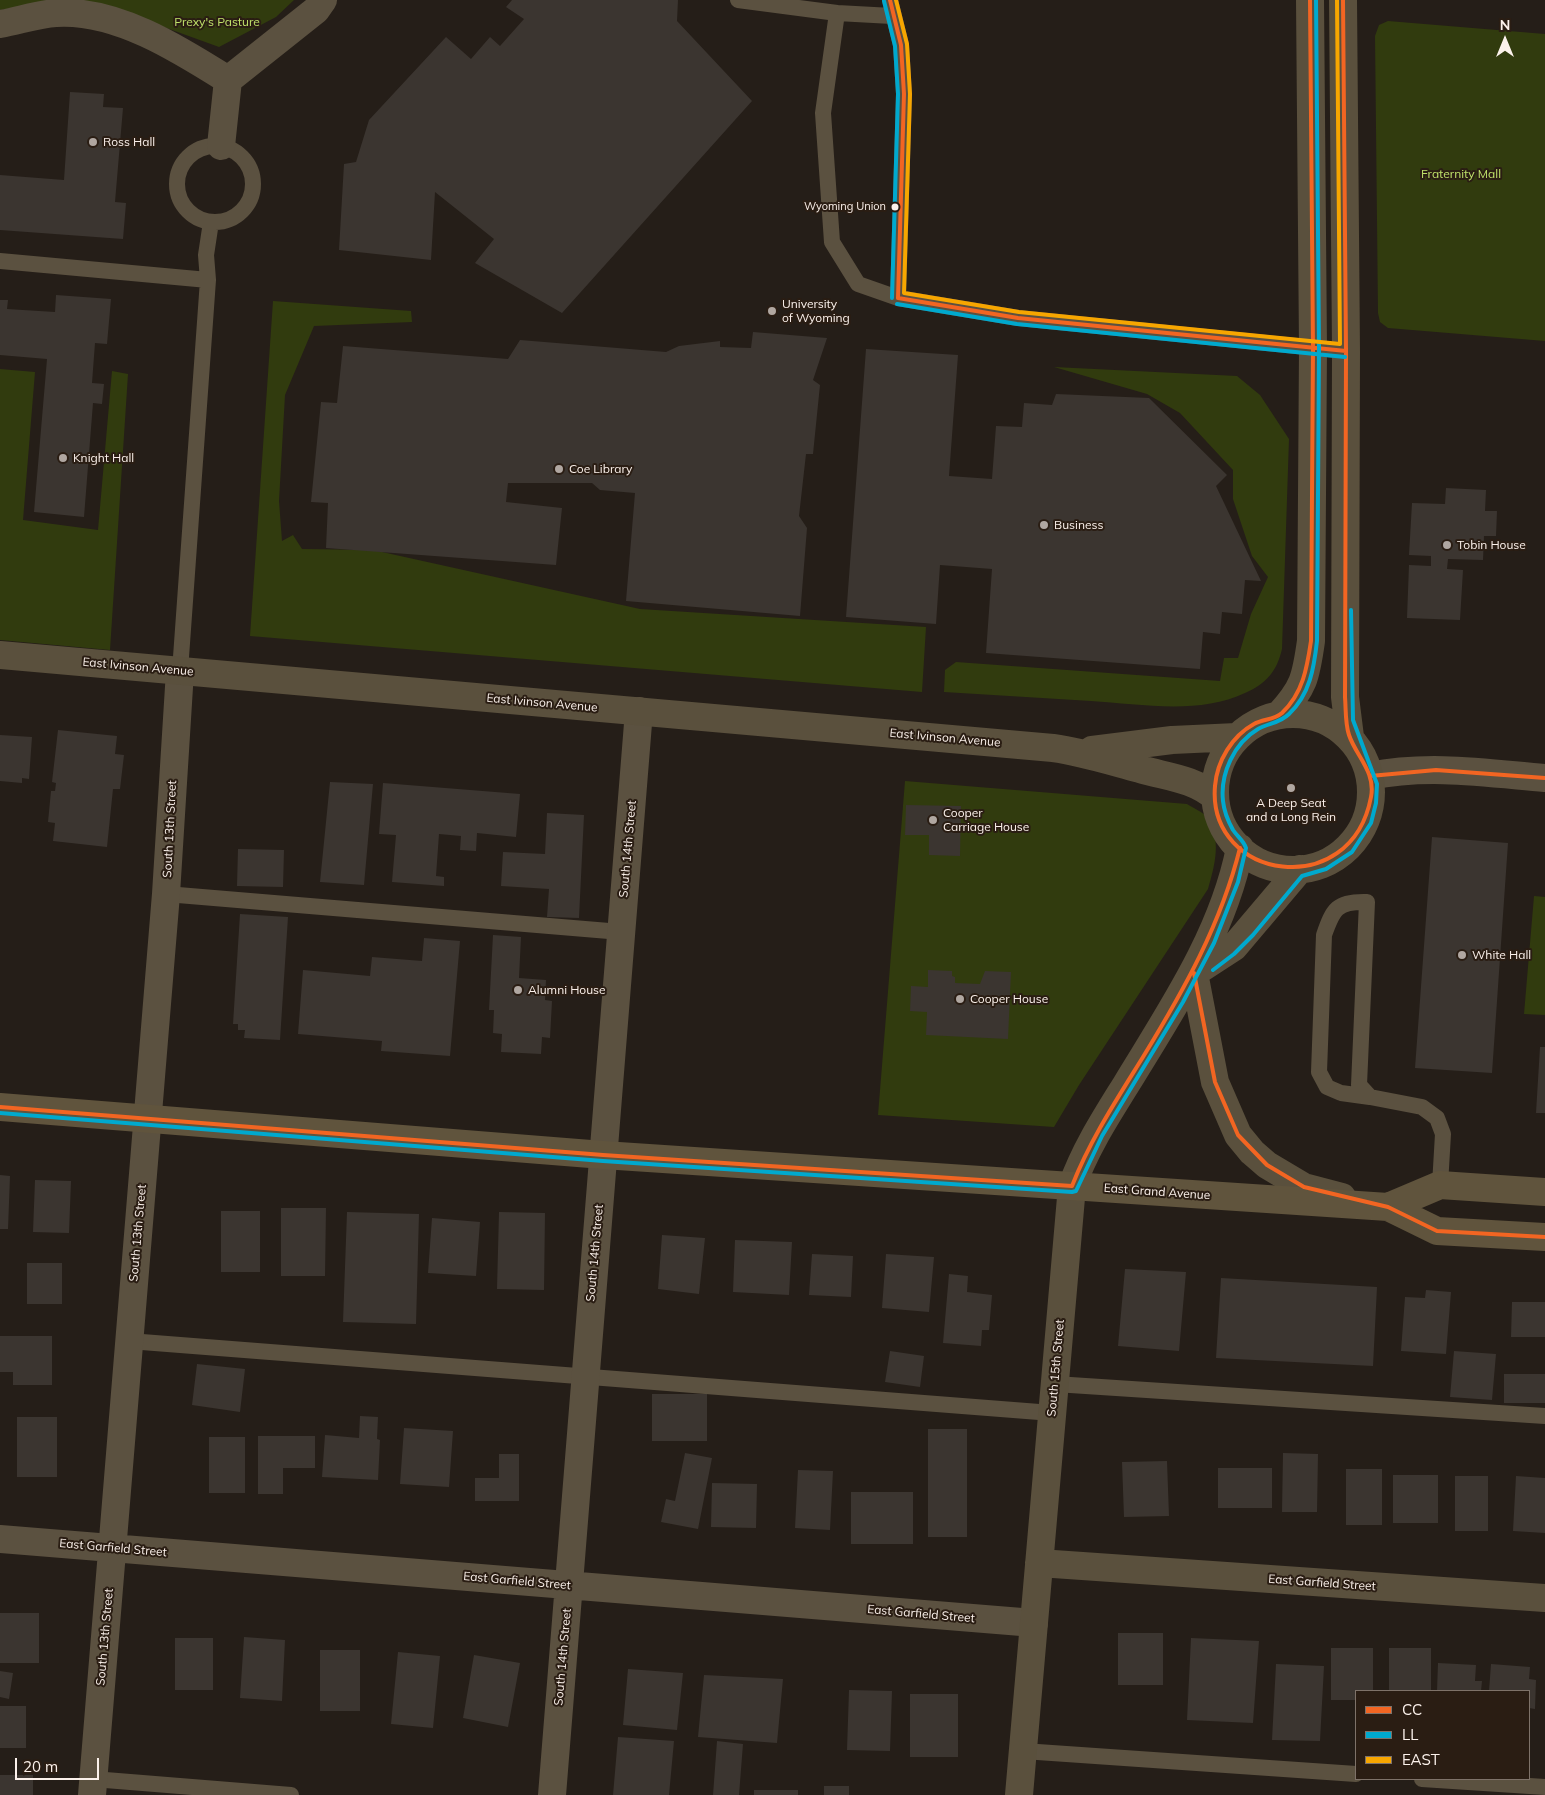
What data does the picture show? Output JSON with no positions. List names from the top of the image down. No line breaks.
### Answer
{"streets":{"main road":["East Ivinson Avenue","East Grand Avenue","South 15th Street","East Garfield Street"],"street":["South 13th Street","South 14th Street"]},"crossings":[["East Ivinson Avenue","South 13th Street"],["East Ivinson Avenue","South 14th Street"],["East Ivinson Avenue","South 15th Street"],["South 13th Street","East Grand Avenue"],["South 13th Street","East Garfield Street"],["South 14th Street","East Grand Avenue"],["South 14th Street","East Garfield Street"],["East Grand Avenue","South 15th Street"],["South 15th Street","East Garfield Street"]],"parks":["Prexy's Pasture","Fraternity Mall"],"places":["Ross Hall","Wyoming Union","University of Wyoming","Knight Hall","Coe Library","Business","Tobin House","A Deep Seat and a Long Rein","Cooper Carriage House","White Hall","Alumni House","Cooper House"],"lines":["transit line CC","transit line LL","transit line EAST"],"legend":["CC","LL","EAST"],"scale_bar":"20 m","north":"top"}
